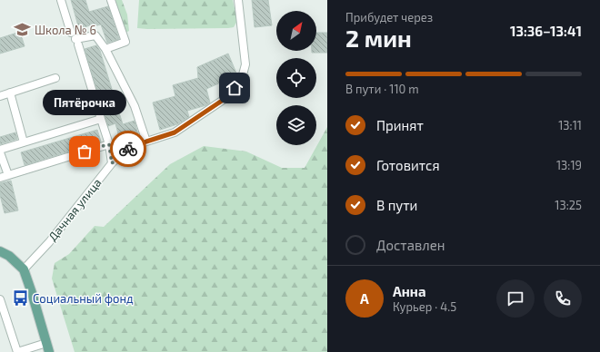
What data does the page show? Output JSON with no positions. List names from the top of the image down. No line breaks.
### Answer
{"streets":{"street":["Дачная улица"]},"places":{"school or university":["Школа № 6"],"other":["Пятёрочка"],"bus stop":["Социальный фонд"]},"north":"top right","page":{"heading":["2 мин","Прибудет через","13:36–13:41"],"panel":["Анна","Курьер · 4.5"],"bar":"В пути · 110 m","bubble":"Пятёрочка","list":[["Принят","13:11"],["Готовится","13:19"],["В пути","13:25"],"Доставлен"],"round":"А"}}
